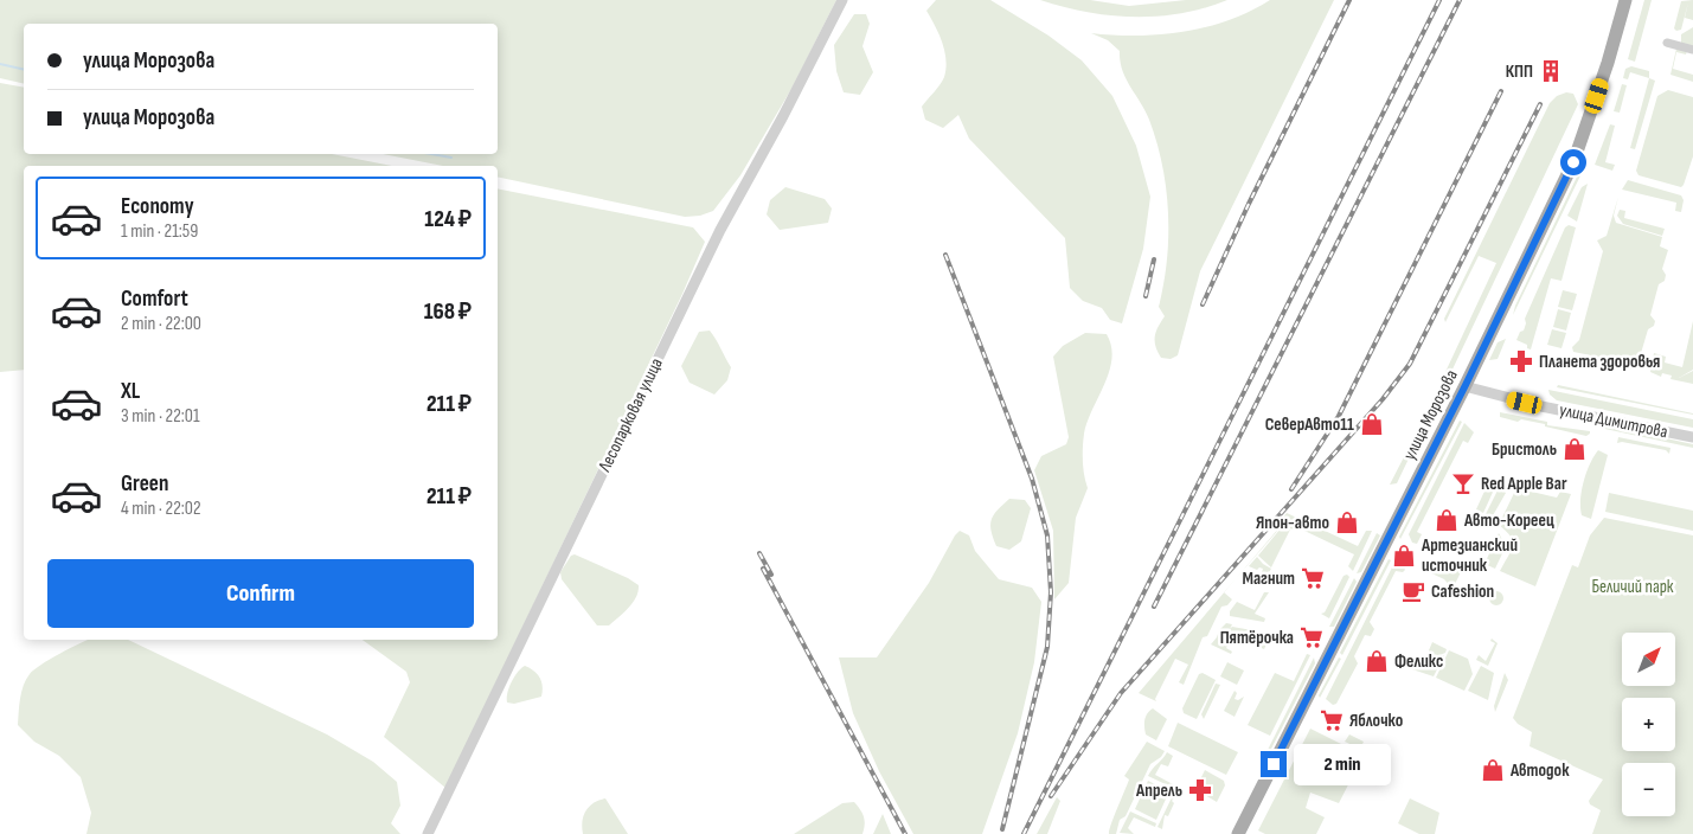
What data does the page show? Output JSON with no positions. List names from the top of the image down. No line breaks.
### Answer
{"streets":{"main road":["улица Морозова"],"street":["Лесопарковая улица","улица Димитрова"]},"crossings":[["улица Морозова","улица Димитрова"]],"parks":["Беличий парк"],"places":{"building":["КПП"],"pharmacy":["Планета здоровья","Апрель"],"shop":["СеверАвто11","Бристоль","Авто-Кореец","Япон-авто","Артезианский источник","Феликс","Автодок"],"bar":["Red Apple Bar"],"supermarket":["Магнит","Пятёрочка","Яблочко"],"cafe":["Cafeshion"]},"north":"top right","page":{"banner":["улица Морозова","улица Морозова"],"list":[{"name":"Economy","note":"1 min · 21:59","value":"124 ₽"},{"name":"Comfort","note":"2 min · 22:00","value":"168 ₽"},{"name":"XL","note":"3 min · 22:01","value":"211 ₽"},{"name":"Green","note":"4 min · 22:02","value":"211 ₽"}],"buttons":"Confirm","map_buttons":["+","−"],"bubble":"2 min"}}
